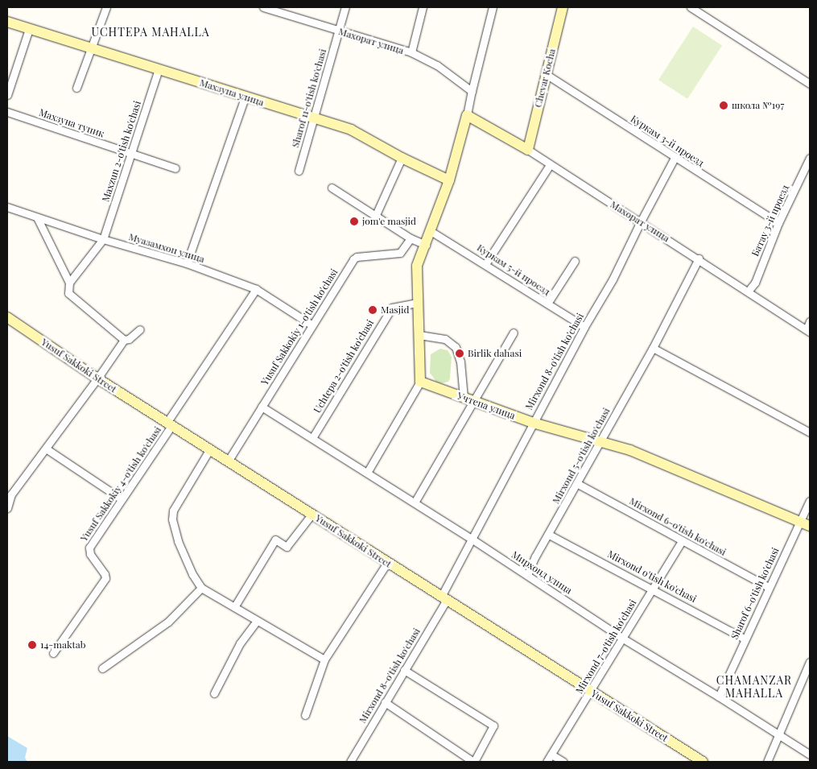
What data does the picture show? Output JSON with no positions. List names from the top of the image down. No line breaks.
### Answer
{"streets":{"street":["Махорат улица","Chevar Kocha","Махзуна улица","Sharof 11-o'tish ko'chasi","Махзуна тупик","Куркам 3-й проезд","Maxzun 2-o'tish ko'chasi","Батау 3-й проезд","Муазамхон улица","Куркам 5-й проезд","Yusuf Sakkokiy 1-o'tish ko'chasi","Mirxond 8-o'tish ko'chasi","Yusuf Sakkoki Street","Uchtepa 2-o'tish ko'chasi","Учтепа улица","Mirxond 5-o'tish ko'chasi","Yusuf Sakkokiy 4-o'tish ko'chasi","Mirxond 6-o'tish ko'chasi","Мирхонд улица","Mirxond o'tish ko'chasi","Sharof 6-o'tish ko'chasi","Mirxond 7-o'tish ko'chasi"]},"crossings":[["Махорат улица","Chevar Kocha"],["Махорат улица","Sharof 11-o'tish ko'chasi"],["Махорат улица","Батау 3-й проезд"],["Махорат улица","Mirxond 8-o'tish ko'chasi"],["Махорат улица","Mirxond 5-o'tish ko'chasi"],["Chevar Kocha","Куркам 3-й проезд"],["Махзуна улица","Sharof 11-o'tish ko'chasi"],["Махзуна улица","Maxzun 2-o'tish ko'chasi"],["Махзуна тупик","Maxzun 2-o'tish ko'chasi"],["Куркам 3-й проезд","Батау 3-й проезд"],["Куркам 3-й проезд","Mirxond 8-o'tish ko'chasi"],["Maxzun 2-o'tish ko'chasi","Муазамхон улица"],["Муазамхон улица","Yusuf Sakkokiy 1-o'tish ko'chasi"],["Муазамхон улица","Yusuf Sakkokiy 4-o'tish ko'chasi"],["Куркам 5-й проезд","Mirxond 8-o'tish ko'chasi"],["Yusuf Sakkokiy 1-o'tish ko'chasi","Yusuf Sakkoki Street"],["Yusuf Sakkokiy 1-o'tish ko'chasi","Мирхонд улица"],["Mirxond 8-o'tish ko'chasi","Yusuf Sakkoki Street"],["Mirxond 8-o'tish ko'chasi","Учтепа улица"],["Mirxond 8-o'tish ko'chasi","Мирхонд улица"],["Yusuf Sakkoki Street","Yusuf Sakkokiy 4-o'tish ko'chasi"],["Yusuf Sakkoki Street","Mirxond 7-o'tish ko'chasi"],["Uchtepa 2-o'tish ko'chasi","Мирхонд улица"],["Учтепа улица","Mirxond 5-o'tish ko'chasi"],["Учтепа улица","Sharof 6-o'tish ko'chasi"],["Mirxond 5-o'tish ko'chasi","Mirxond 6-o'tish ko'chasi"],["Mirxond 5-o'tish ko'chasi","Мирхонд улица"],["Mirxond 5-o'tish ko'chasi","Mirxond o'tish ko'chasi"],["Mirxond 6-o'tish ko'chasi","Sharof 6-o'tish ko'chasi"],["Mirxond 6-o'tish ko'chasi","Mirxond 7-o'tish ko'chasi"],["Мирхонд улица","Sharof 6-o'tish ko'chasi"],["Мирхонд улица","Mirxond 7-o'tish ko'chasi"],["Mirxond o'tish ko'chasi","Sharof 6-o'tish ko'chasi"],["Mirxond o'tish ko'chasi","Mirxond 7-o'tish ko'chasi"]],"districts":["UCHTEPA MAHALLA","CHAMANZAR MAHALLA"],"places":["школа №197","jom'e masjid","Masjid","Birlik dahasi","14-maktab"]}
